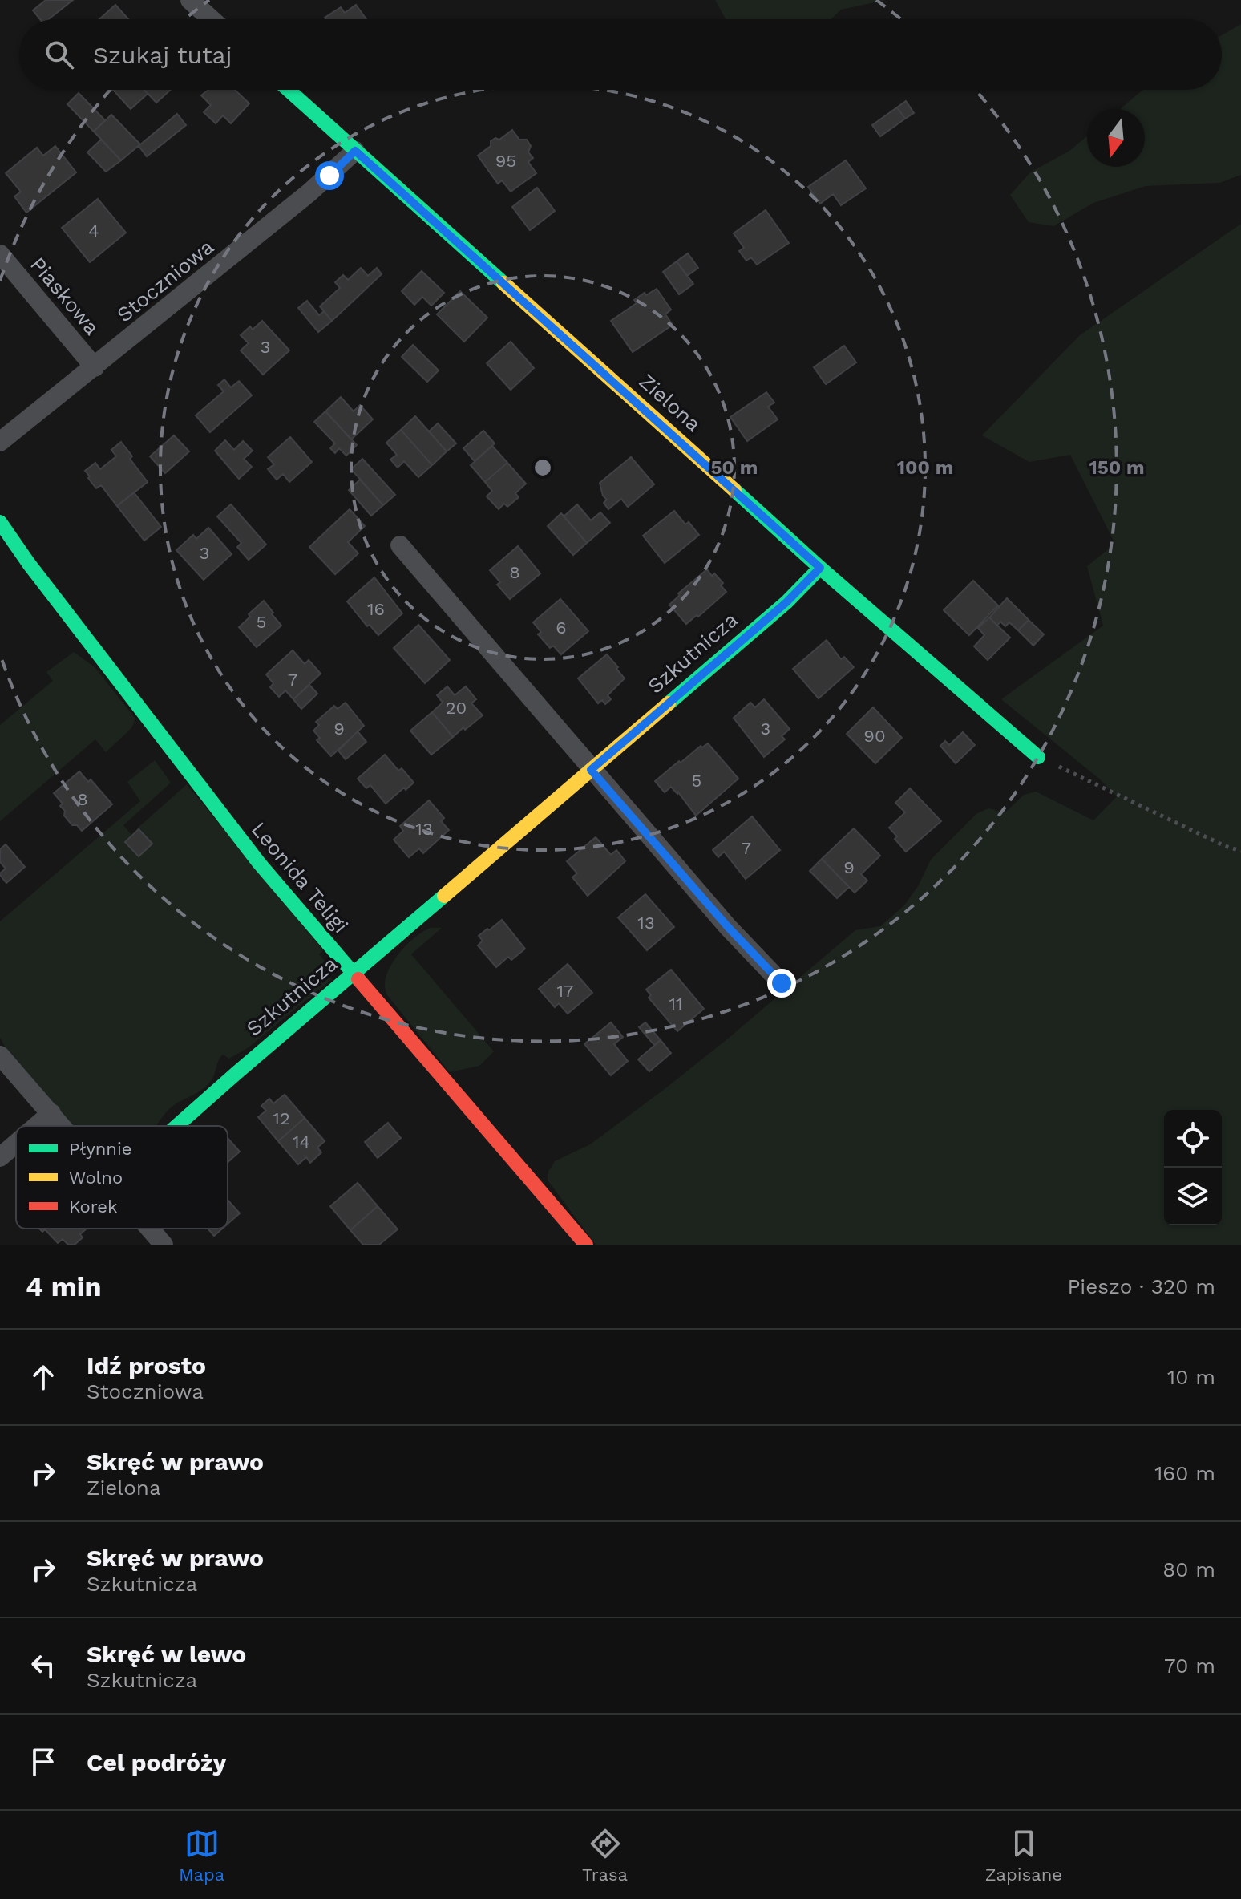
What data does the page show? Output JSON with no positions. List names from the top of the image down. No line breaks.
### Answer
{"streets":{"street":["Stoczniowa","Piaskowa","Zielona","Szkutnicza","Leonida Teligi"]},"crossings":[["Stoczniowa","Piaskowa"],["Stoczniowa","Zielona"],["Zielona","Szkutnicza"],["Szkutnicza","Leonida Teligi"]],"house_numbers":["95","4","3","3","8","16","5","6","7","20","9","3","90","5","8","13","7","9","13","17","11","12","14"],"legend":["Płynnie","Wolno","Korek"],"north":"bottom","page":{"search":"Szukaj tutaj","heading":["4 min","Pieszo · 320 m"],"list":[["Idź prosto","Stoczniowa","10 m"],["Skręć w prawo","Zielona","160 m"],["Skręć w prawo","Szkutnicza","80 m"],["Skręć w lewo","Szkutnicza","70 m"],"Cel podróży"],"nav":["Mapa","Trasa","Zapisane"]},"rings":["50 m","100 m","150 m"]}
